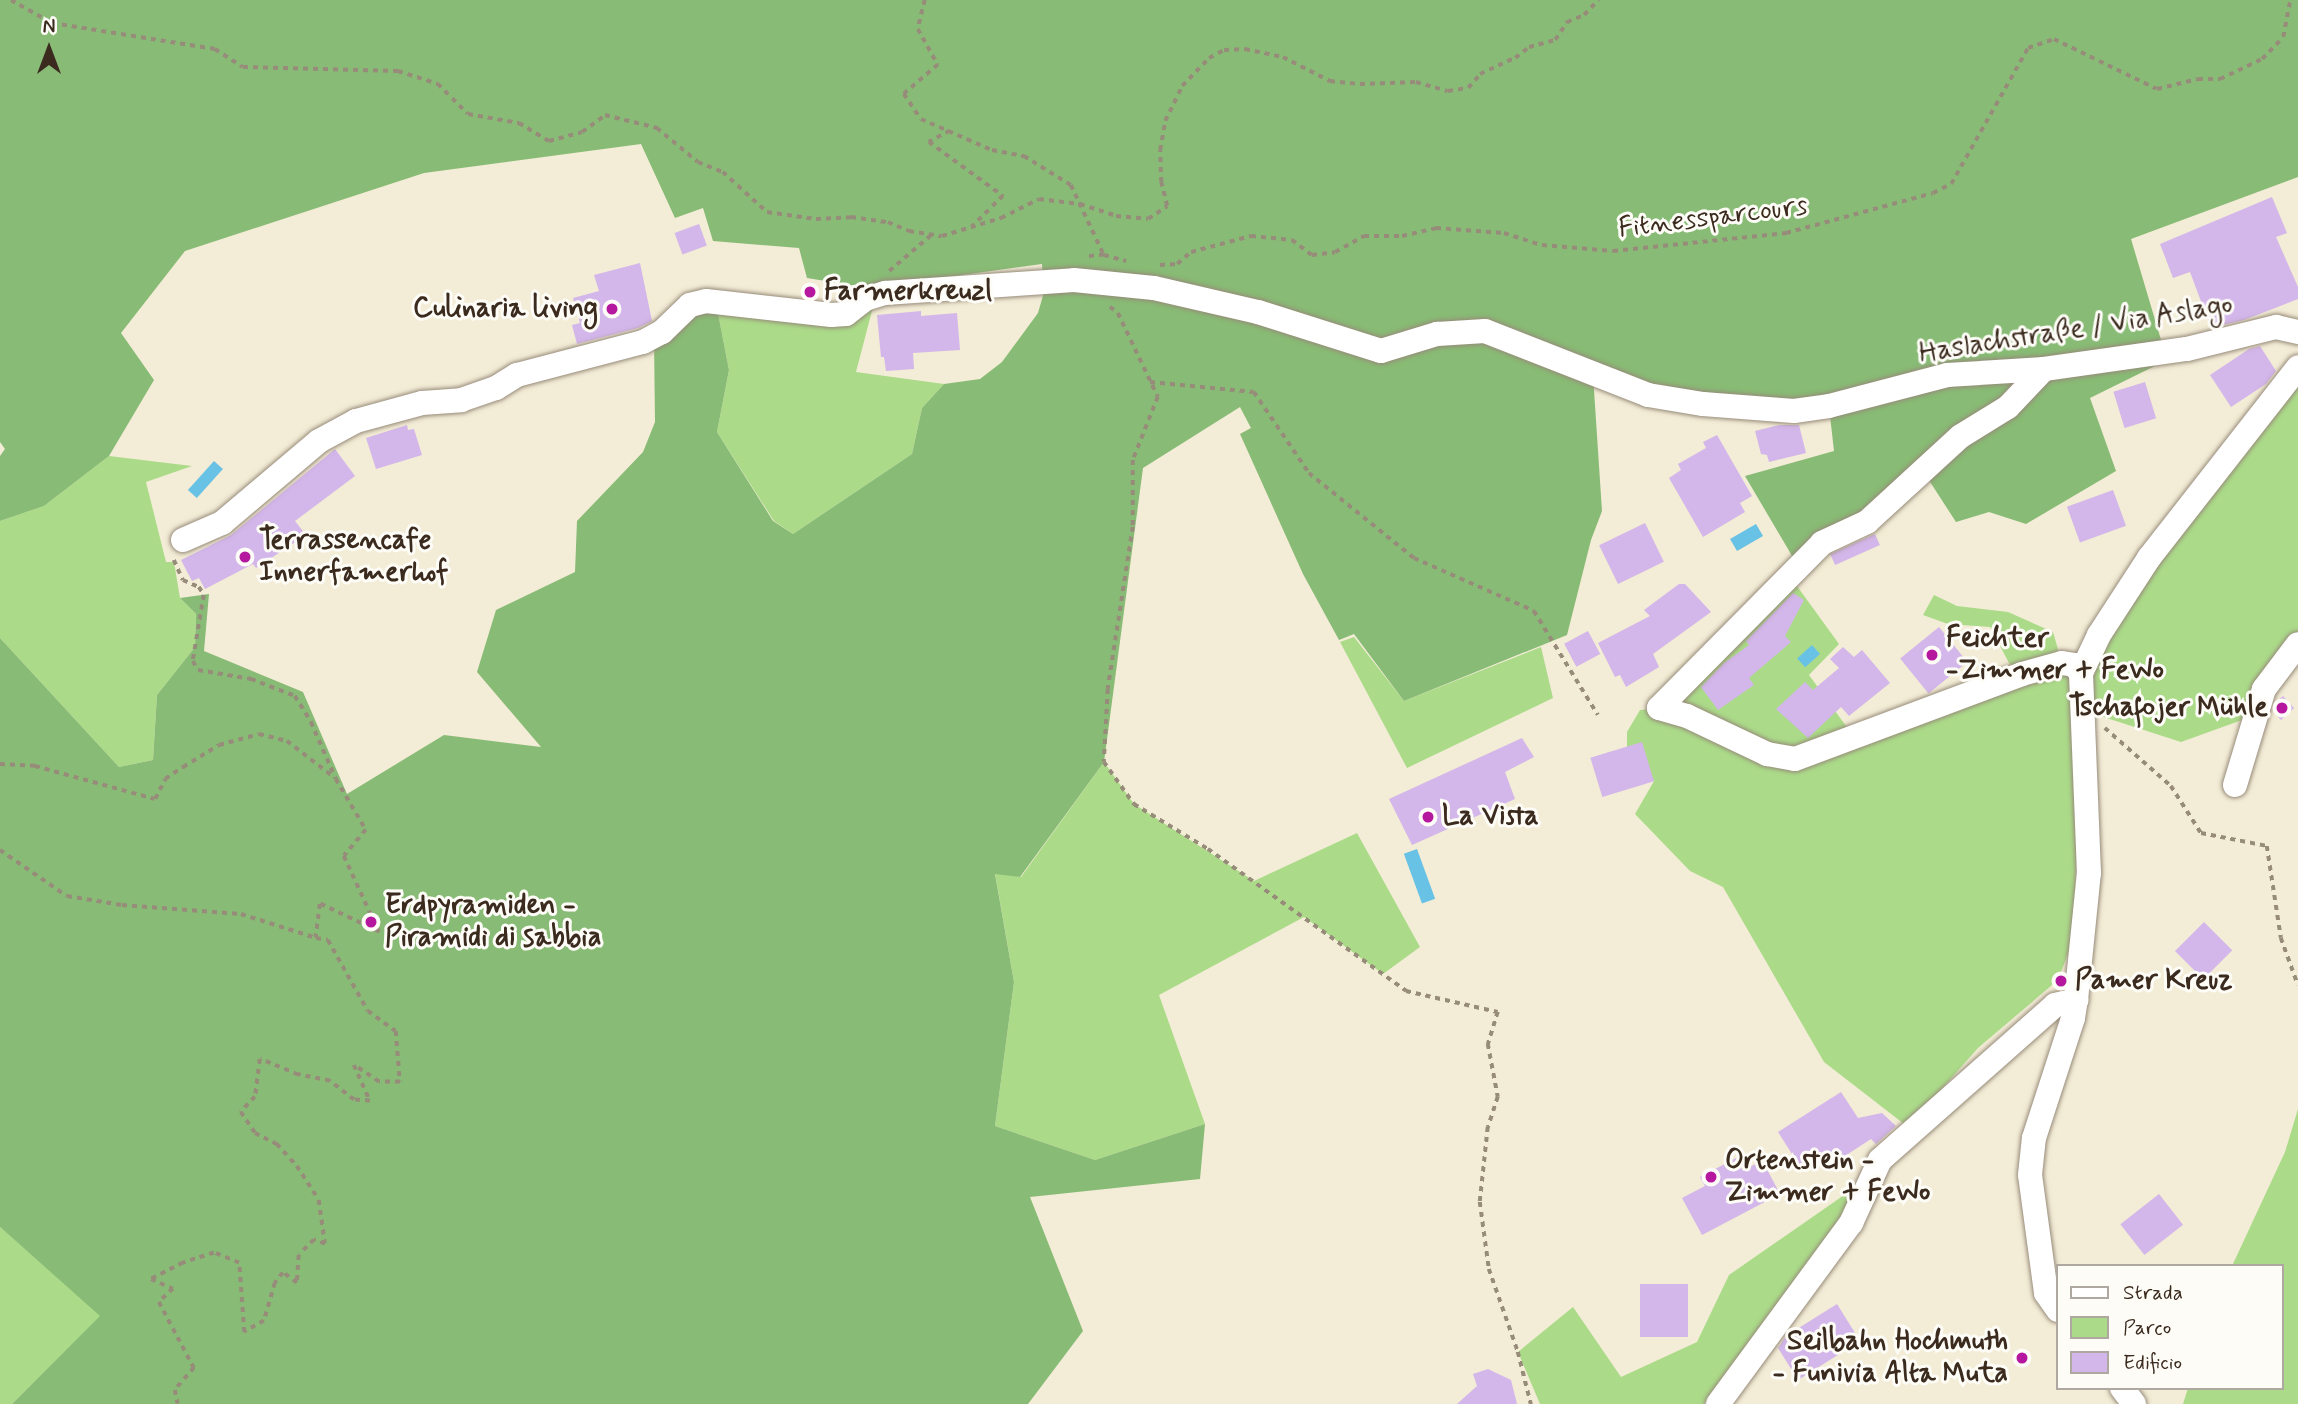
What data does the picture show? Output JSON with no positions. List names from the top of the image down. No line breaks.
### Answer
{"streets":{"street":["Haslachstraße / Via Aslago"],"path":["Fitnessparcours"]},"places":["Farmerkreuzl","Culinaria living","Terrassencafe Innerfamerhof","Feichter -Zimmer + FeWo","Tschafojer Mühle","La Vista","Erdpyramiden - Piramidi di sabbia","Pamer Kreuz","Ortenstein - Zimmer + FeWo","Seilbahn Hochmuth - Funivia Alta Muta"],"legend":["Strada","Parco","Edificio"],"north":"top"}
